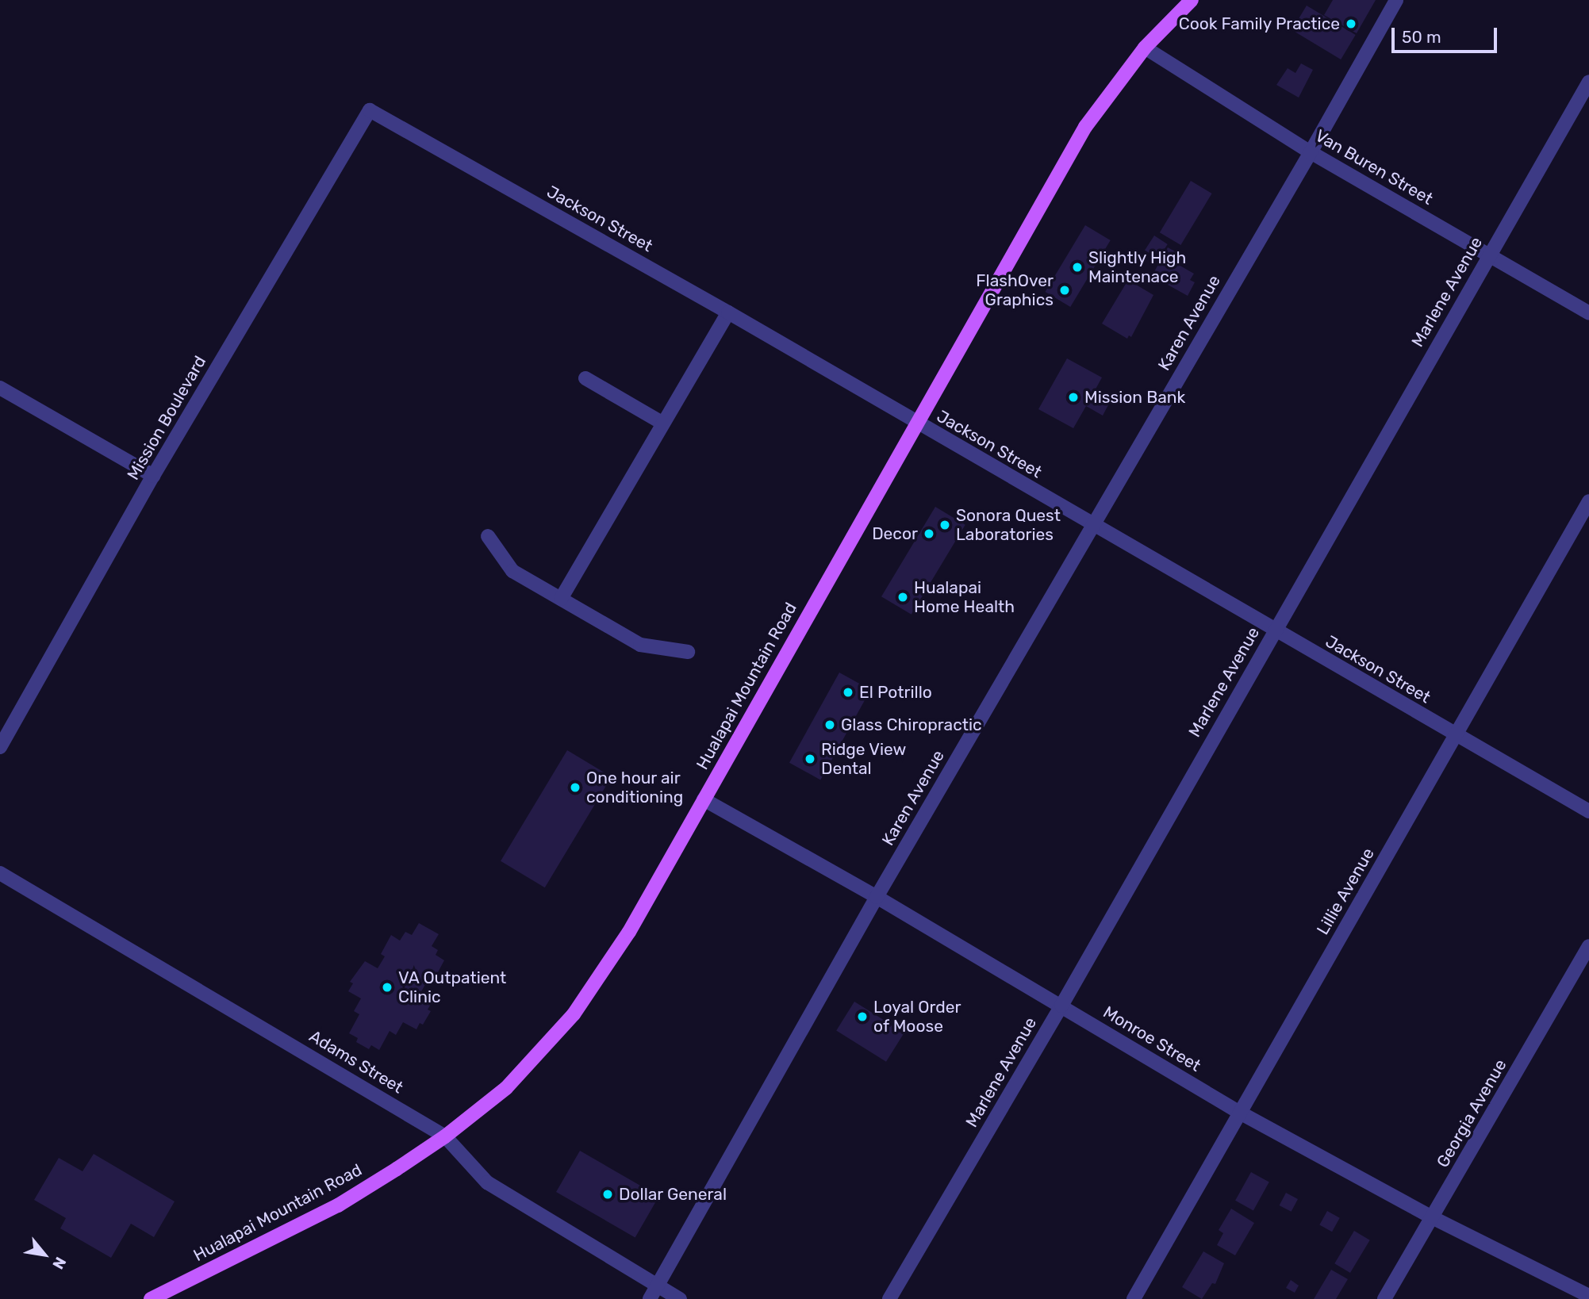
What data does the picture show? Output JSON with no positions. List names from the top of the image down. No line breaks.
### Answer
{"streets":{"main road":["Hualapai Mountain Road"],"street":["Van Buren Street","Jackson Street","Marlene Avenue","Karen Avenue","Mission Boulevard","Lillie Avenue","Monroe Street","Adams Street","Georgia Avenue"]},"crossings":[["Van Buren Street","Marlene Avenue"],["Van Buren Street","Karen Avenue"],["Van Buren Street","Hualapai Mountain Road"],["Jackson Street","Marlene Avenue"],["Jackson Street","Karen Avenue"],["Jackson Street","Mission Boulevard"],["Jackson Street","Hualapai Mountain Road"],["Jackson Street","Lillie Avenue"],["Marlene Avenue","Monroe Street"],["Karen Avenue","Monroe Street"],["Karen Avenue","Adams Street"],["Hualapai Mountain Road","Monroe Street"],["Hualapai Mountain Road","Adams Street"],["Lillie Avenue","Monroe Street"],["Monroe Street","Georgia Avenue"]],"places":["Cook Family Practice","Slightly High Maintenace","FlashOver Graphics","Mission Bank","Sonora Quest Laboratories","Decor","Hualapai Home Health","El Potrillo","Glass Chiropractic","Ridge View Dental","One hour air conditioning","VA Outpatient Clinic","Loyal Order of Moose","Dollar General"],"scale_bar":"50 m","north":"bottom right"}
